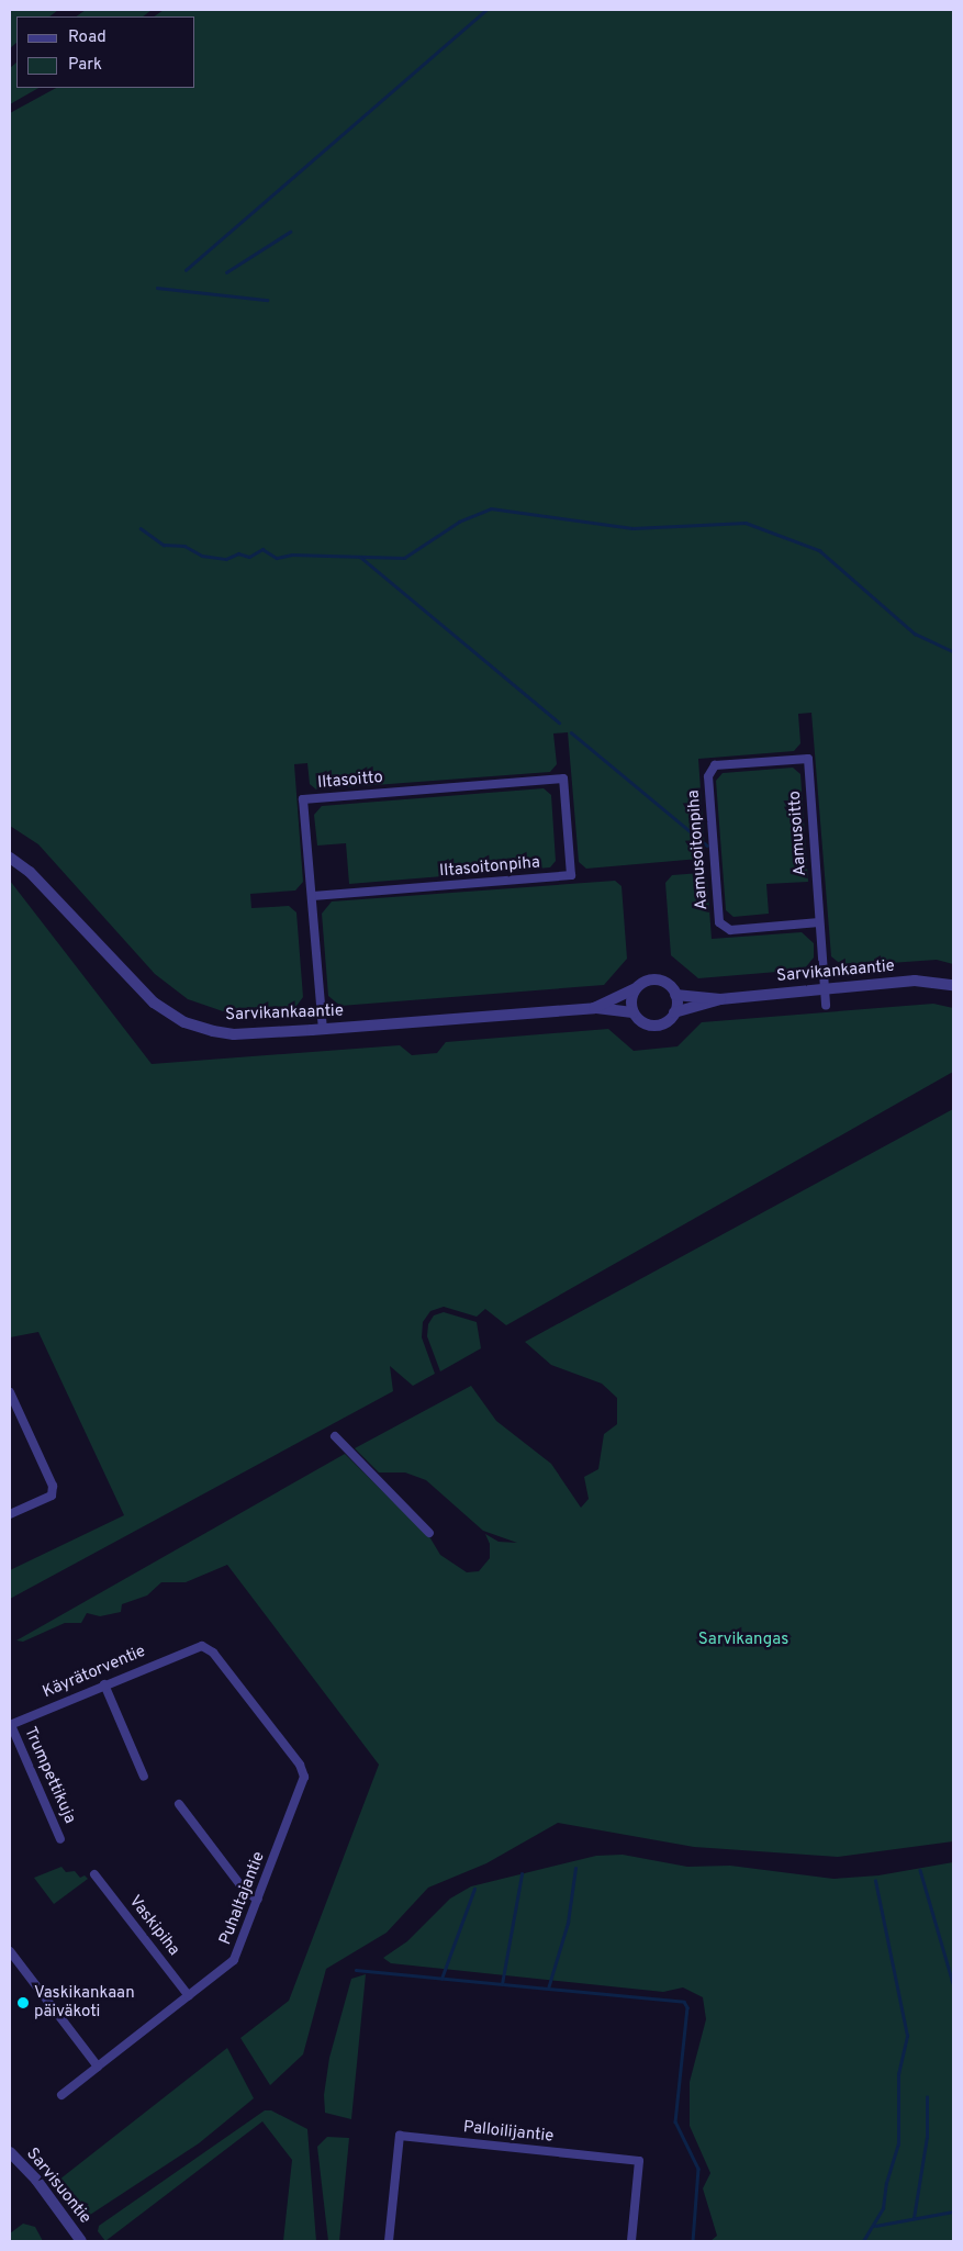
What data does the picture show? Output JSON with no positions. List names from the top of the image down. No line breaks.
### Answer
{"streets":{"street":["Iltasoitto","Aamusoitto","Aamusoitonpiha","Iltasoitonpiha","Sarvikankaantie","Käyrätorventie","Trumpettikuja","Puhaltajantie","Vaskipiha","Palloilijantie","Sarvisuontie"]},"crossings":[["Iltasoitto","Iltasoitonpiha"],["Iltasoitto","Sarvikankaantie"],["Aamusoitto","Aamusoitonpiha"],["Aamusoitto","Sarvikankaantie"],["Käyrätorventie","Trumpettikuja"],["Käyrätorventie","Puhaltajantie"],["Puhaltajantie","Vaskipiha"]],"parks":["Sarvikangas"],"places":["Vaskikankaan päiväkoti"],"legend":["Road","Park"]}
